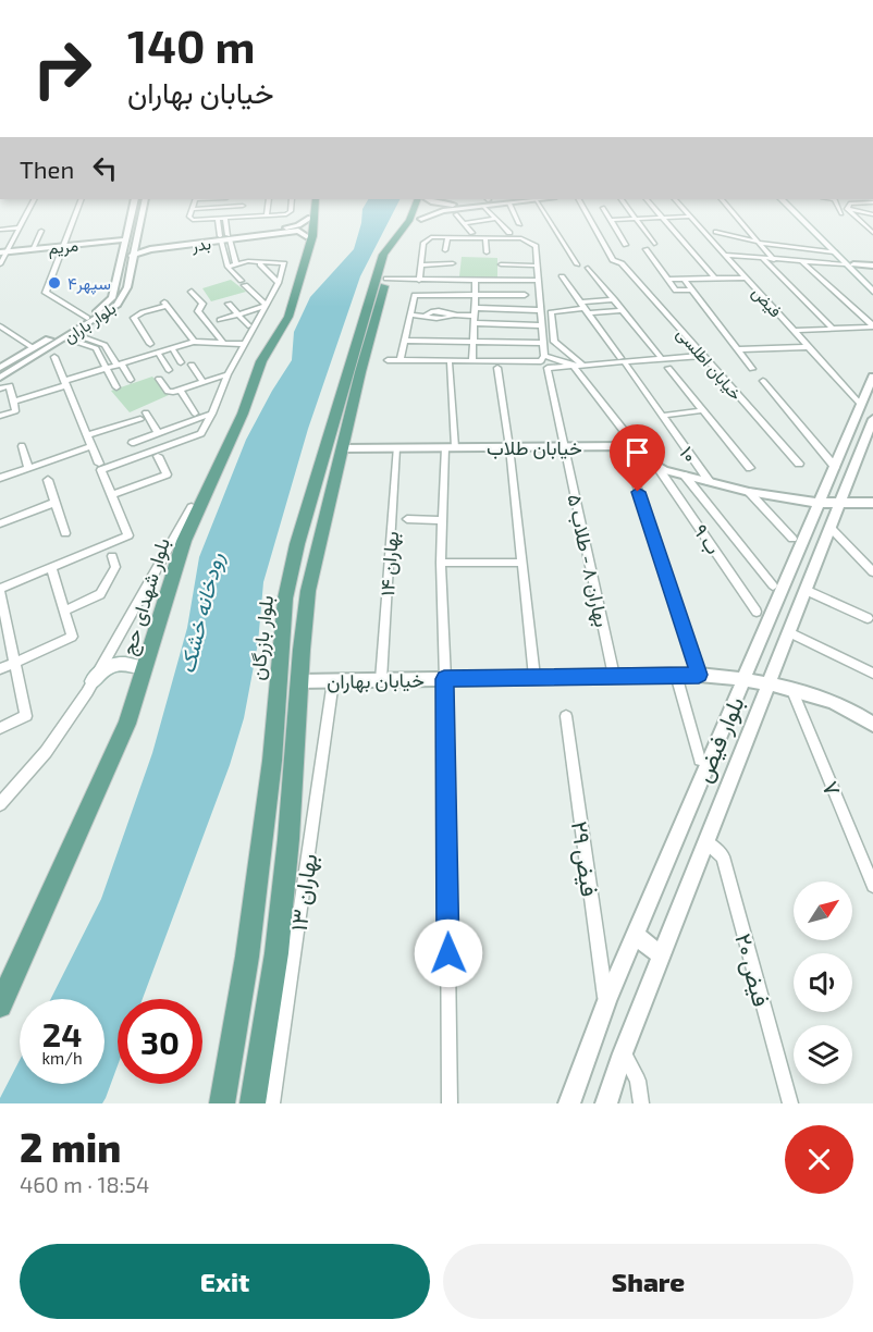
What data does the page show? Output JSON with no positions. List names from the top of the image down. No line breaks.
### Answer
{"streets":{"main road":["بلوار شهدای حج","بلوار بازرگان"],"street":["بدر","مریم","فیض","بلوار باران","خيابان اطلسى","خیابان طلاب","۱۰","۹ ب","بهاران ۸ - طلاب ۵","بهاران ۱۴","خیابان بهاران","بلوار فیض","۷","فیض ۲۹","بهاران ۱۳","فیض ۲۰"]},"crossings":[["بدر","بلوار باران"],["بدر","بلوار شهدای حج"],["مریم","بلوار باران"],["فیض","بلوار فیض"],["خیابان طلاب","بهاران ۸ - طلاب ۵"],["خیابان طلاب","بهاران ۱۴"],["خیابان طلاب","بلوار بازرگان"],["۱۰","۹ ب"],["۹ ب","بهاران ۸ - طلاب ۵"],["بهاران ۸ - طلاب ۵","خیابان بهاران"],["بهاران ۱۴","خیابان بهاران"],["بلوار بازرگان","خیابان بهاران"],["بلوار بازرگان","بهاران ۱۳"],["خیابان بهاران","بلوار فیض"],["خیابان بهاران","۷"],["خیابان بهاران","بهاران ۱۳"],["بلوار فیض","فیض ۲۹"],["بلوار فیض","فیض ۲۰"]],"water":["رودخانه خشک"],"places":["سپهر۴"],"north":"top right","page":{"turn":["140 m","خیابان بهاران"],"then":"Then","speed":"24 km/h","limit":"30","heading":["2 min","460 m · 18:54"],"buttons":["Exit","Share"]}}
